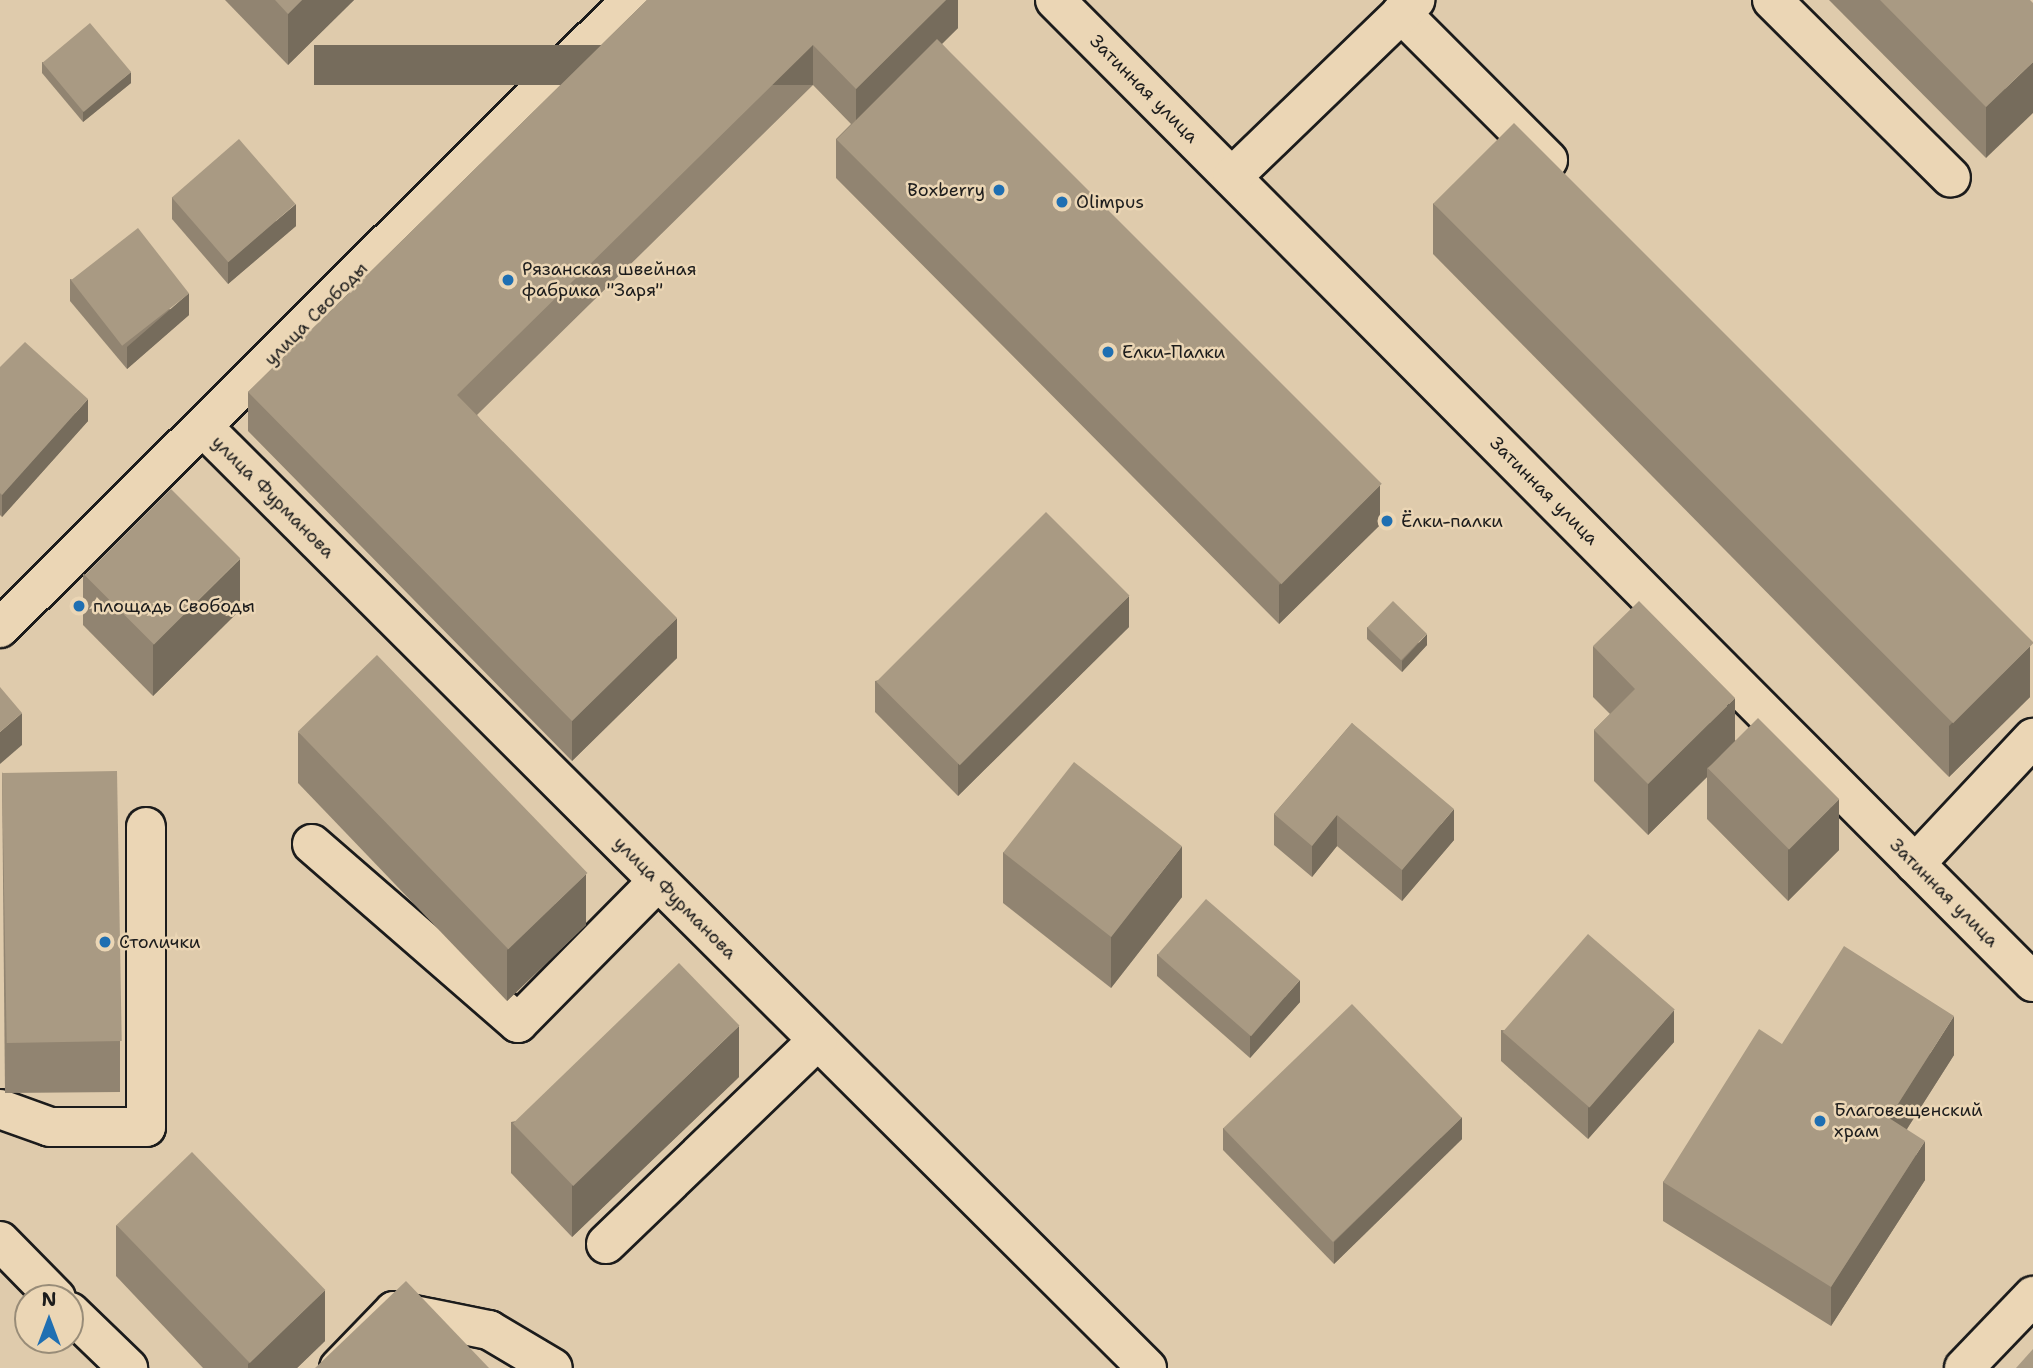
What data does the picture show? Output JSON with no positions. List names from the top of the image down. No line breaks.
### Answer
{"streets":{"street":["Затинная улица","улица Свободы","улица Фурманова"]},"crossings":[["улица Свободы","улица Фурманова"]],"places":["Boxberry","Olimpus","Рязанская швейная фабрика \"Заря\"","Елки-Палки","Ёлки-палки","площадь Свободы","Столички","Благовещенский храм"],"north":"top"}
